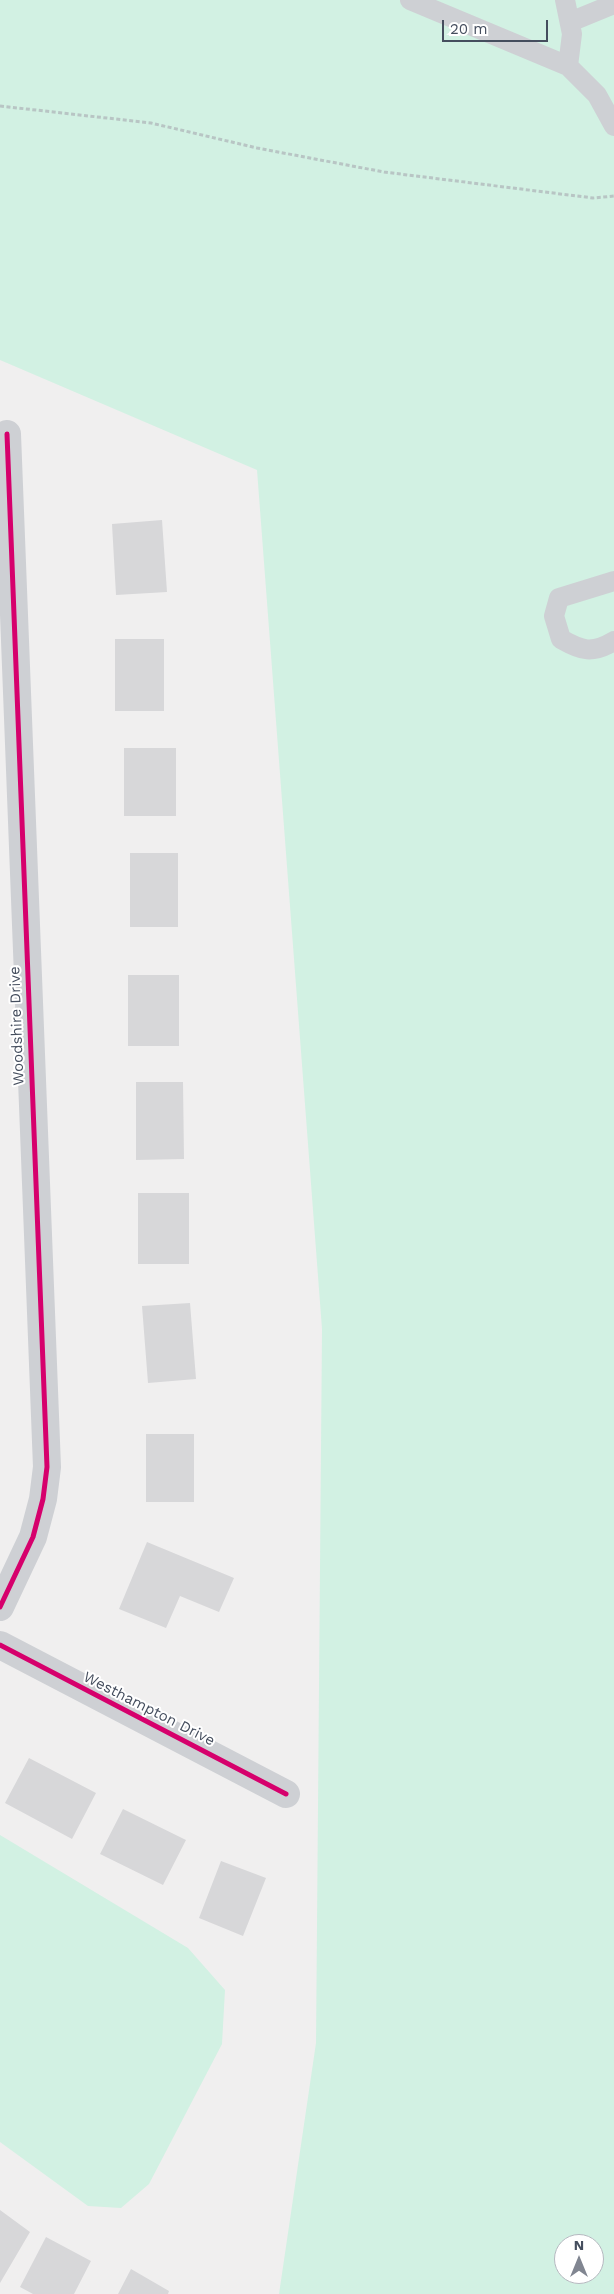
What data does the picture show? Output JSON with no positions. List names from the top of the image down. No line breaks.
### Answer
{"streets":{"street":["Woodshire Drive","Westhampton Drive"]},"scale_bar":"20 m","north":"top"}
